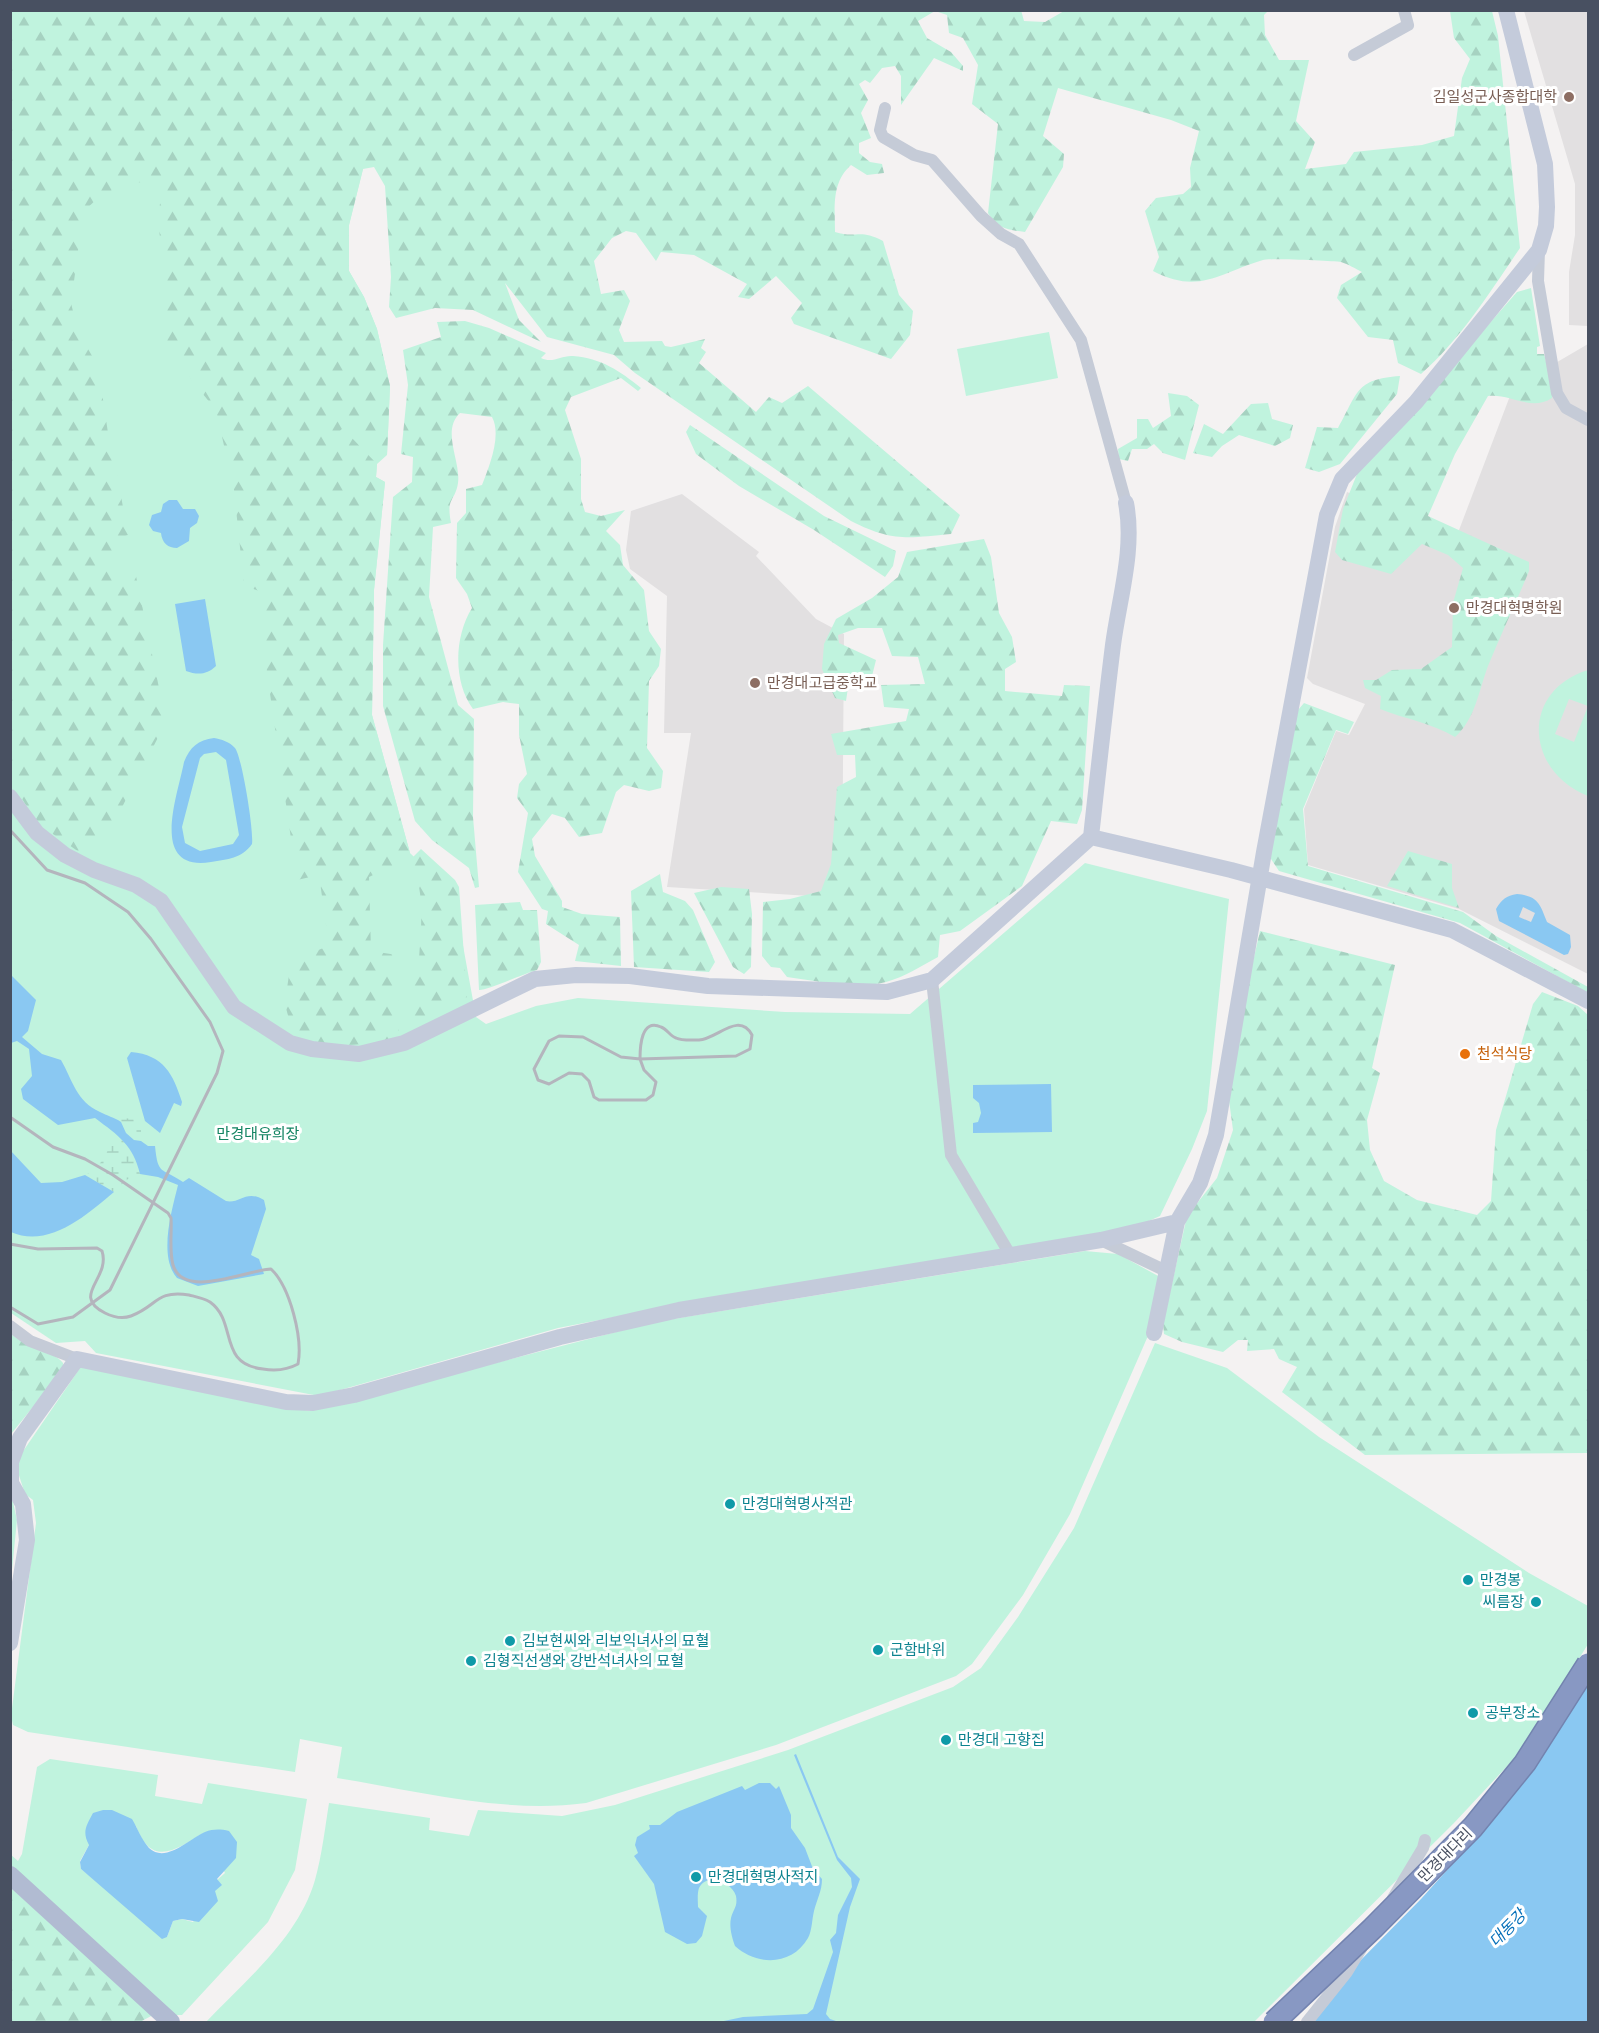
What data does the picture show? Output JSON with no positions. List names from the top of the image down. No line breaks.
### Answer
{"streets":{"highway":["만경대다리"]},"water":["대동강"],"parks":["만경대유희장"],"places":["김일성군사종합대학","만경대혁명학원","만경대고급중학교","천석식당","만경대혁명사적관","만경봉","씨름장","김보현씨와 리보익녀사의 묘혈","군함바위","김형직선생와 강반석녀사의 묘혈","공부장소","만경대 고향집","만경대혁명사적지"]}
